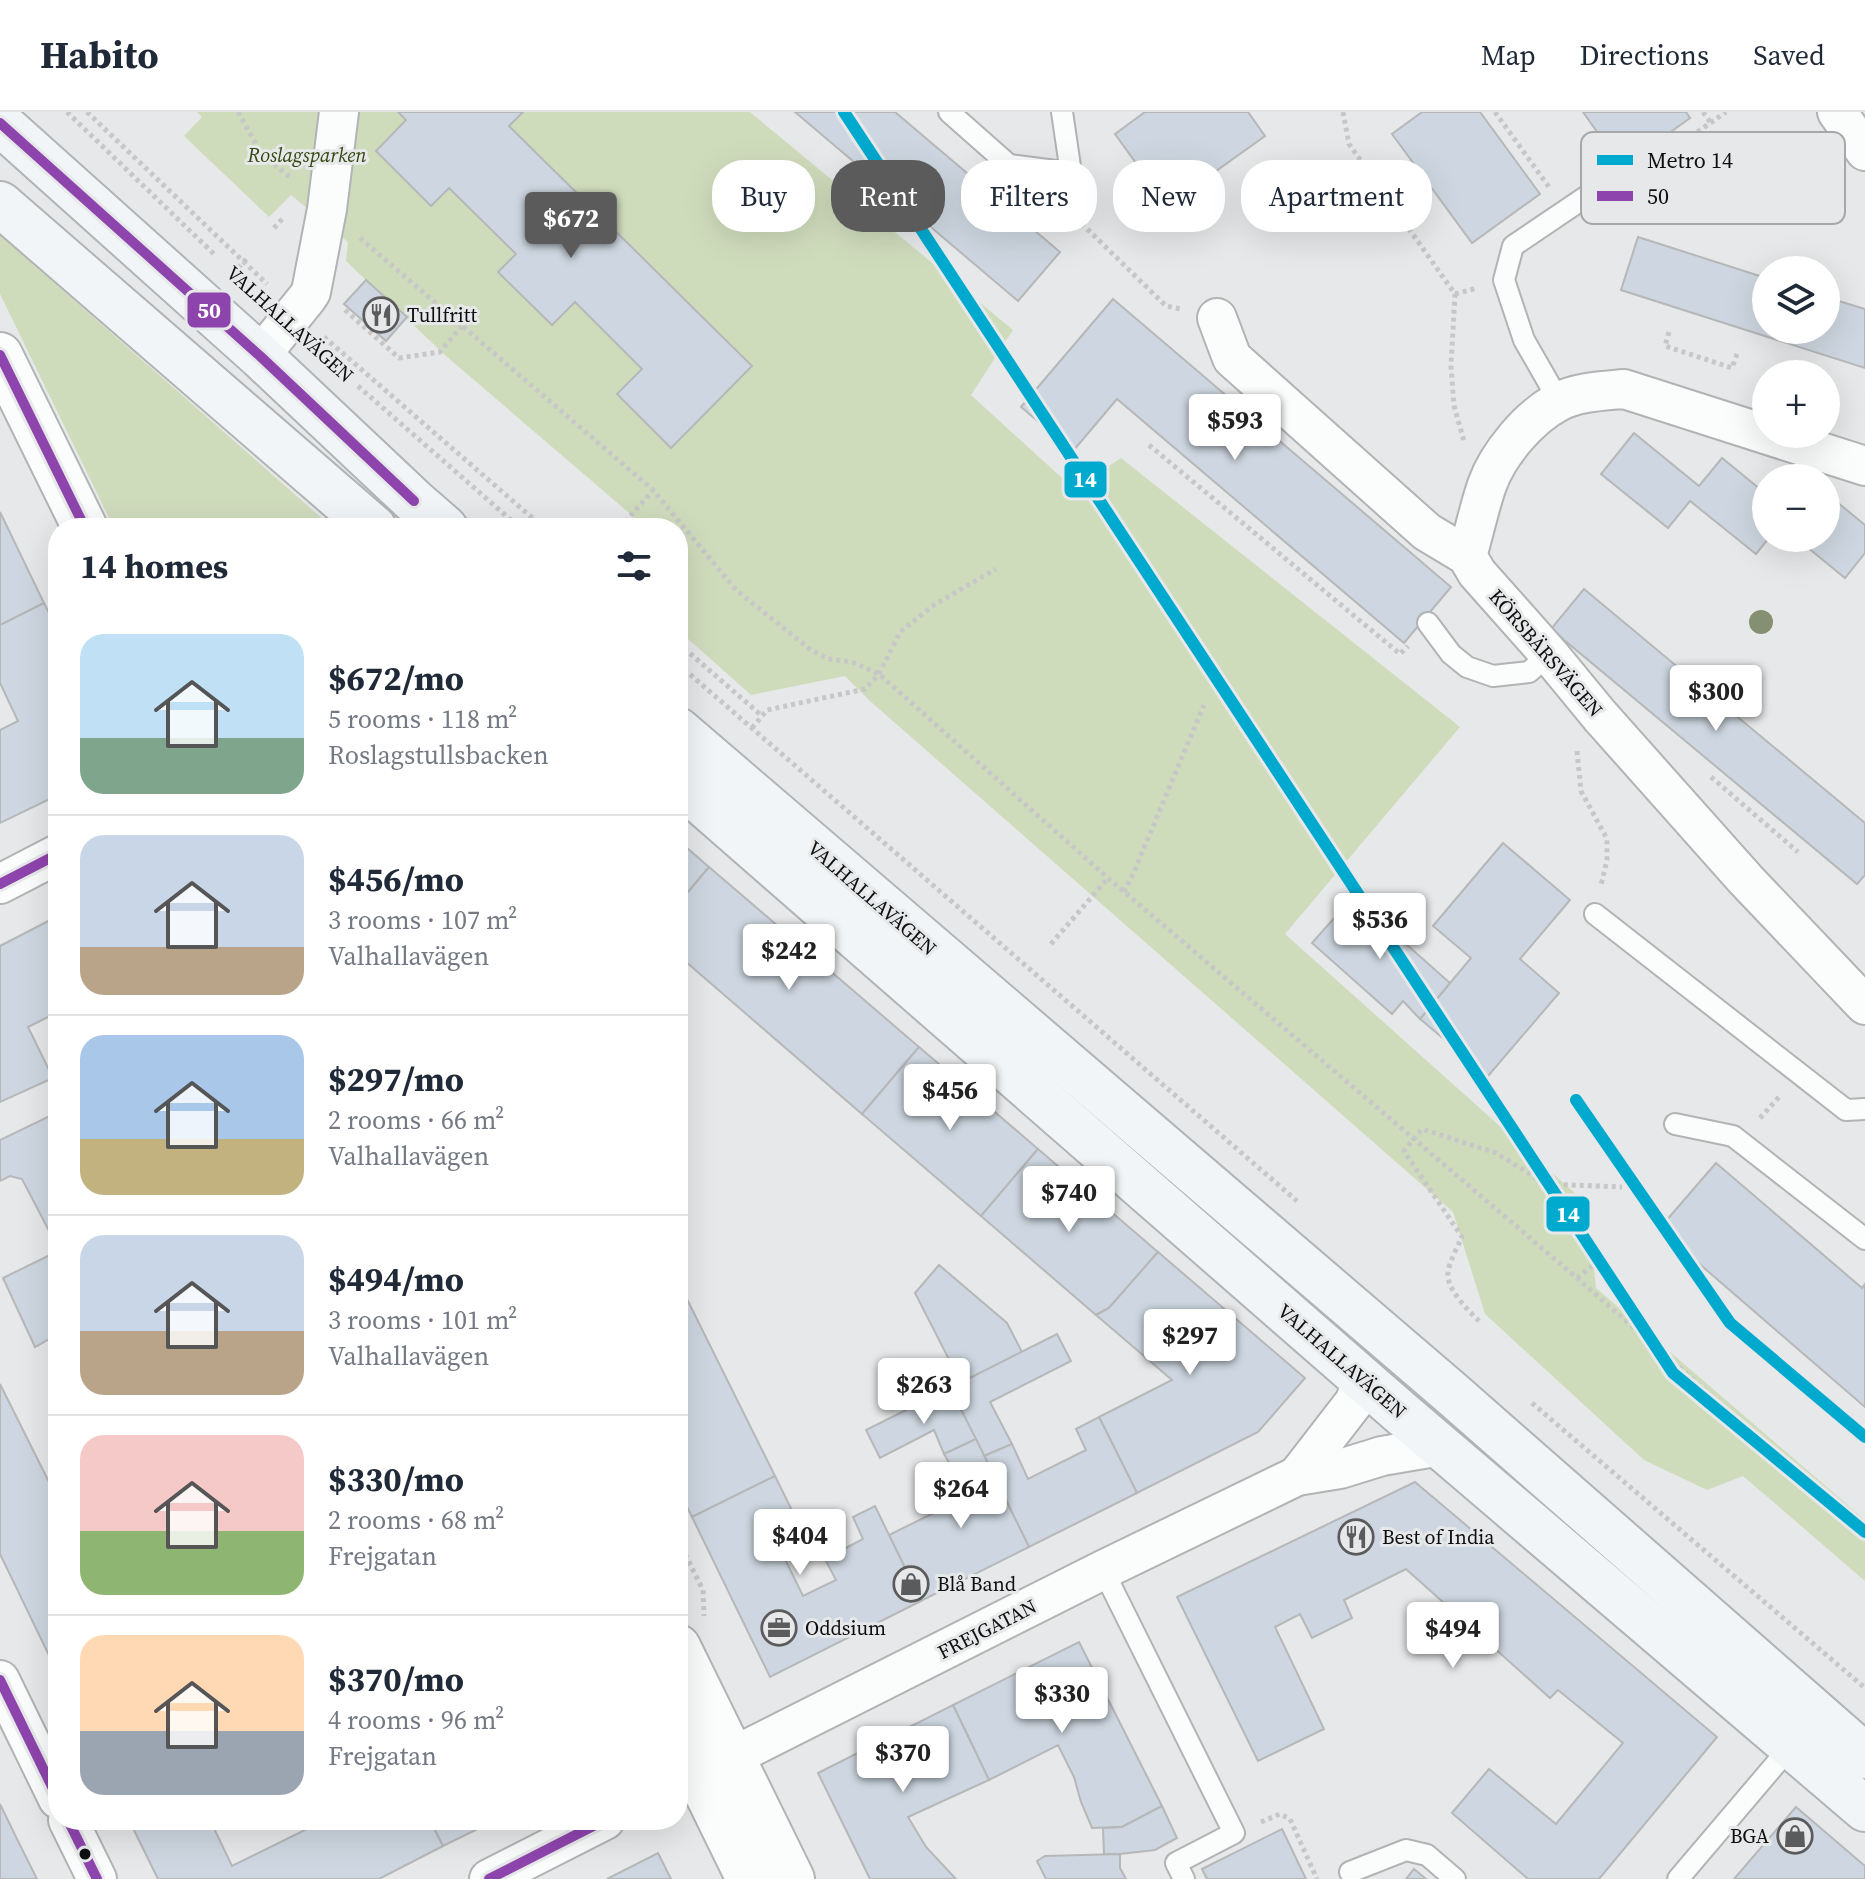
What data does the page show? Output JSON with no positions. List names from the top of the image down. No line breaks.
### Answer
{"streets":{"main road":["VALHALLAVÄGEN"],"street":["KÖRSBÄRSVÄGEN","FREJGATAN"]},"crossings":[["VALHALLAVÄGEN","FREJGATAN"]],"parks":["Roslagsparken"],"places":{"restaurant":["Tullfritt","Best of India"],"shop":["Blå Band","BGA"],"office":["Oddsium"]},"lines":["metro line 14","transit line 50"],"legend":["Metro 14","50"],"page":{"header":"Habito","nav":["Map","Directions","Saved"],"chip":["Buy","Rent","Filters","New","Apartment"],"price":["$672","$593","$300","$536","$242","$456","$740","$297","$263","$264","$404","$494","$330","$370"],"map_buttons":["+","−"],"heading":"14 homes","list":[{"name":"$672/mo","note":"5 rooms · 118 m² · Roslagstullsbacken"},{"name":"$456/mo","note":"3 rooms · 107 m² · Valhallavägen"},{"name":"$297/mo","note":"2 rooms · 66 m² · Valhallavägen"},{"name":"$494/mo","note":"3 rooms · 101 m² · Valhallavägen"},{"name":"$330/mo","note":"2 rooms · 68 m² · Frejgatan"},{"name":"$370/mo","note":"4 rooms · 96 m² · Frejgatan"}]}}
